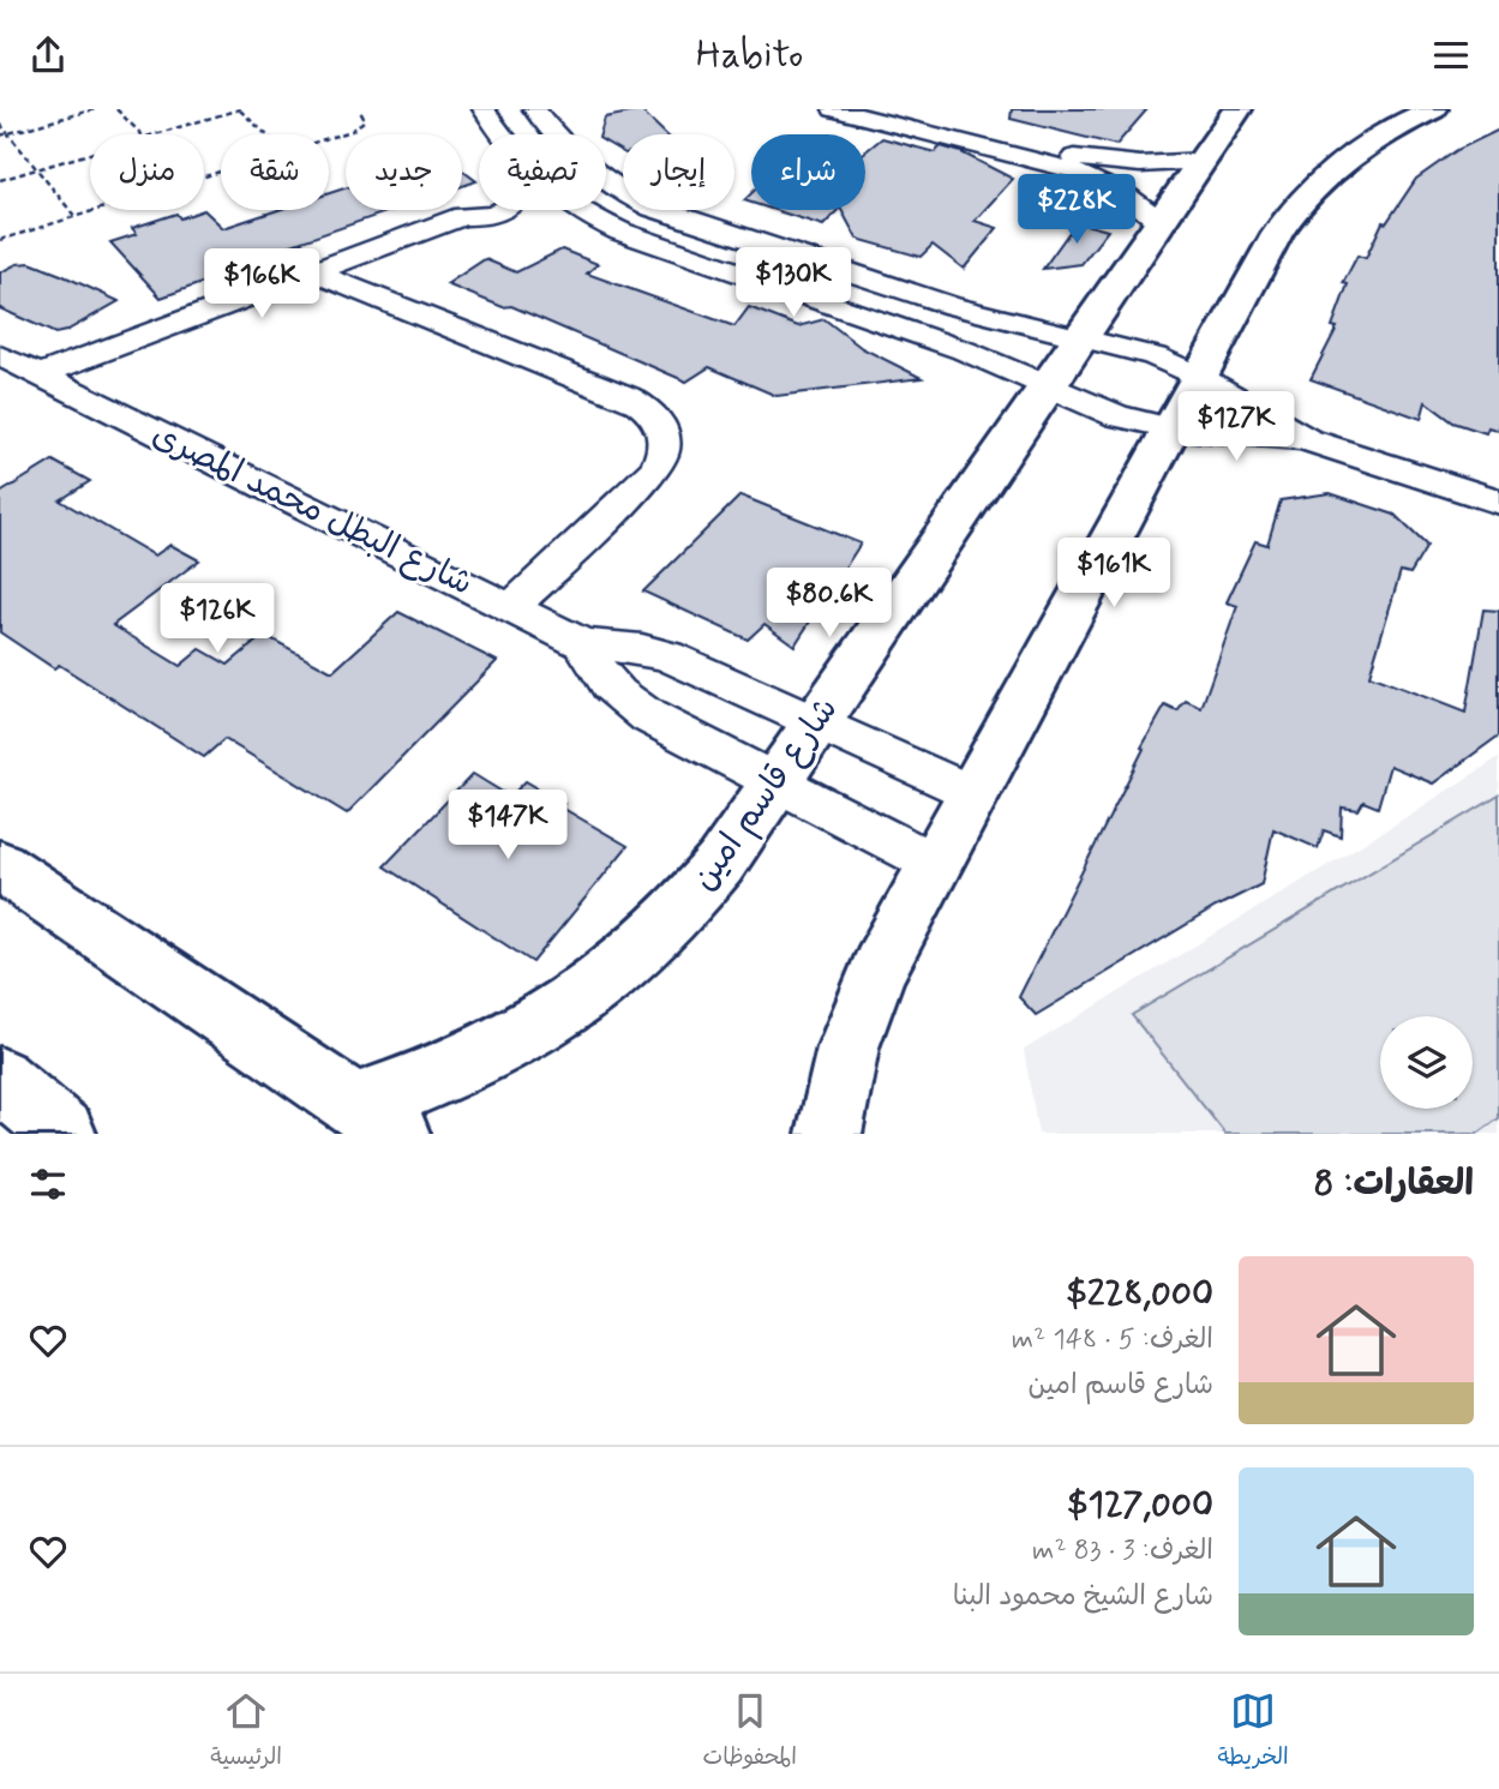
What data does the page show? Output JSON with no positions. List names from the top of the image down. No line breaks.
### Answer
{"streets":{"main road":["شارع قاسم امين"],"street":["شارع البطل محمد المصرى"]},"crossings":[["شارع البطل محمد المصرى","شارع قاسم امين"]],"page":{"header":"Habito","chip":["شراء","إيجار","تصفية","جديد","شقة","منزل"],"price":["$228K","$130K","$166K","$127K","$161K","$80.6K","$126K","$147K"],"heading":"العقارات: 8","list":[{"name":"$228,000","note":"الغرف: 5 · 148 m² · شارع قاسم امين"},{"name":"$127,000","note":"الغرف: 3 · 83 m² · شارع الشيخ محمود البنا"}],"tabs":["الخريطة","المحفوظات","الرئيسية"]}}
